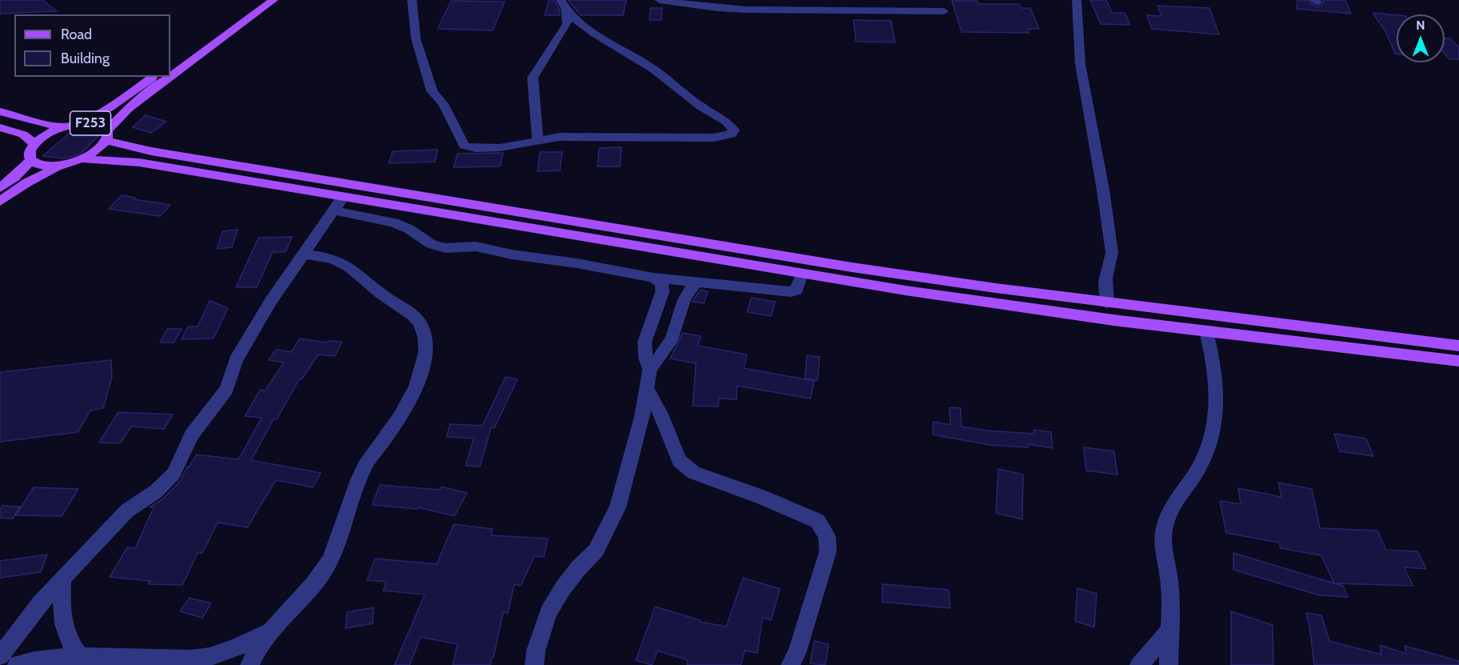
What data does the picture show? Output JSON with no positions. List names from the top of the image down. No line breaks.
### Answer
{"streets":{"main road":["F253"]},"legend":["Road","Building"],"north":"top"}
